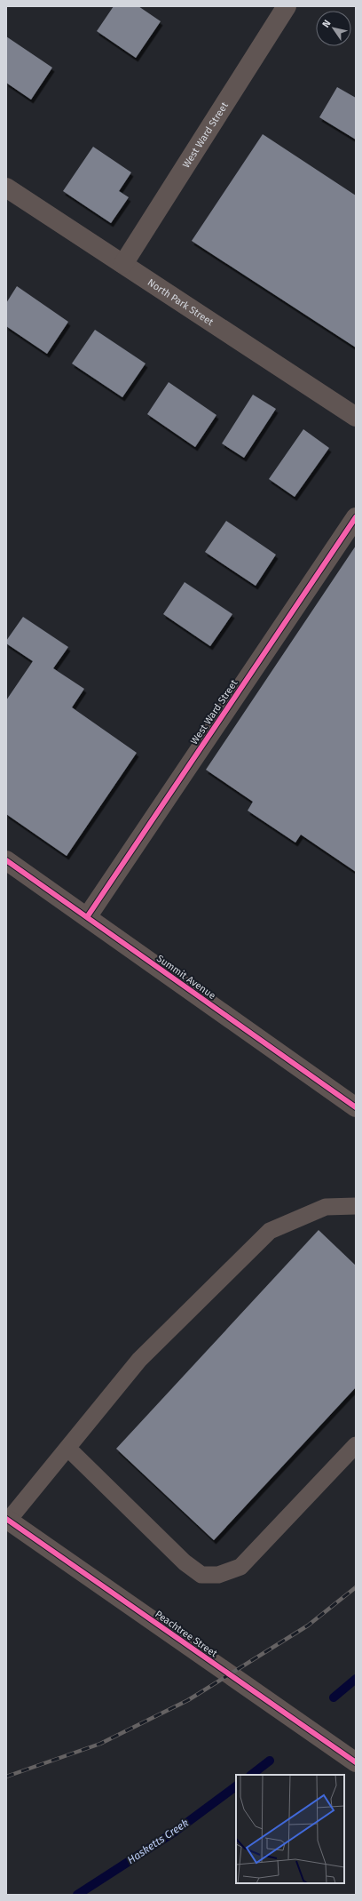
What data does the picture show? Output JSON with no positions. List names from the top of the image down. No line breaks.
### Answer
{"streets":{"street":["West Ward Street","North Park Street","Summit Avenue","Peachtree Street"]},"crossings":[["West Ward Street","North Park Street"],["West Ward Street","Summit Avenue"]],"water":["Hasketts Creek"],"north":"top left"}
